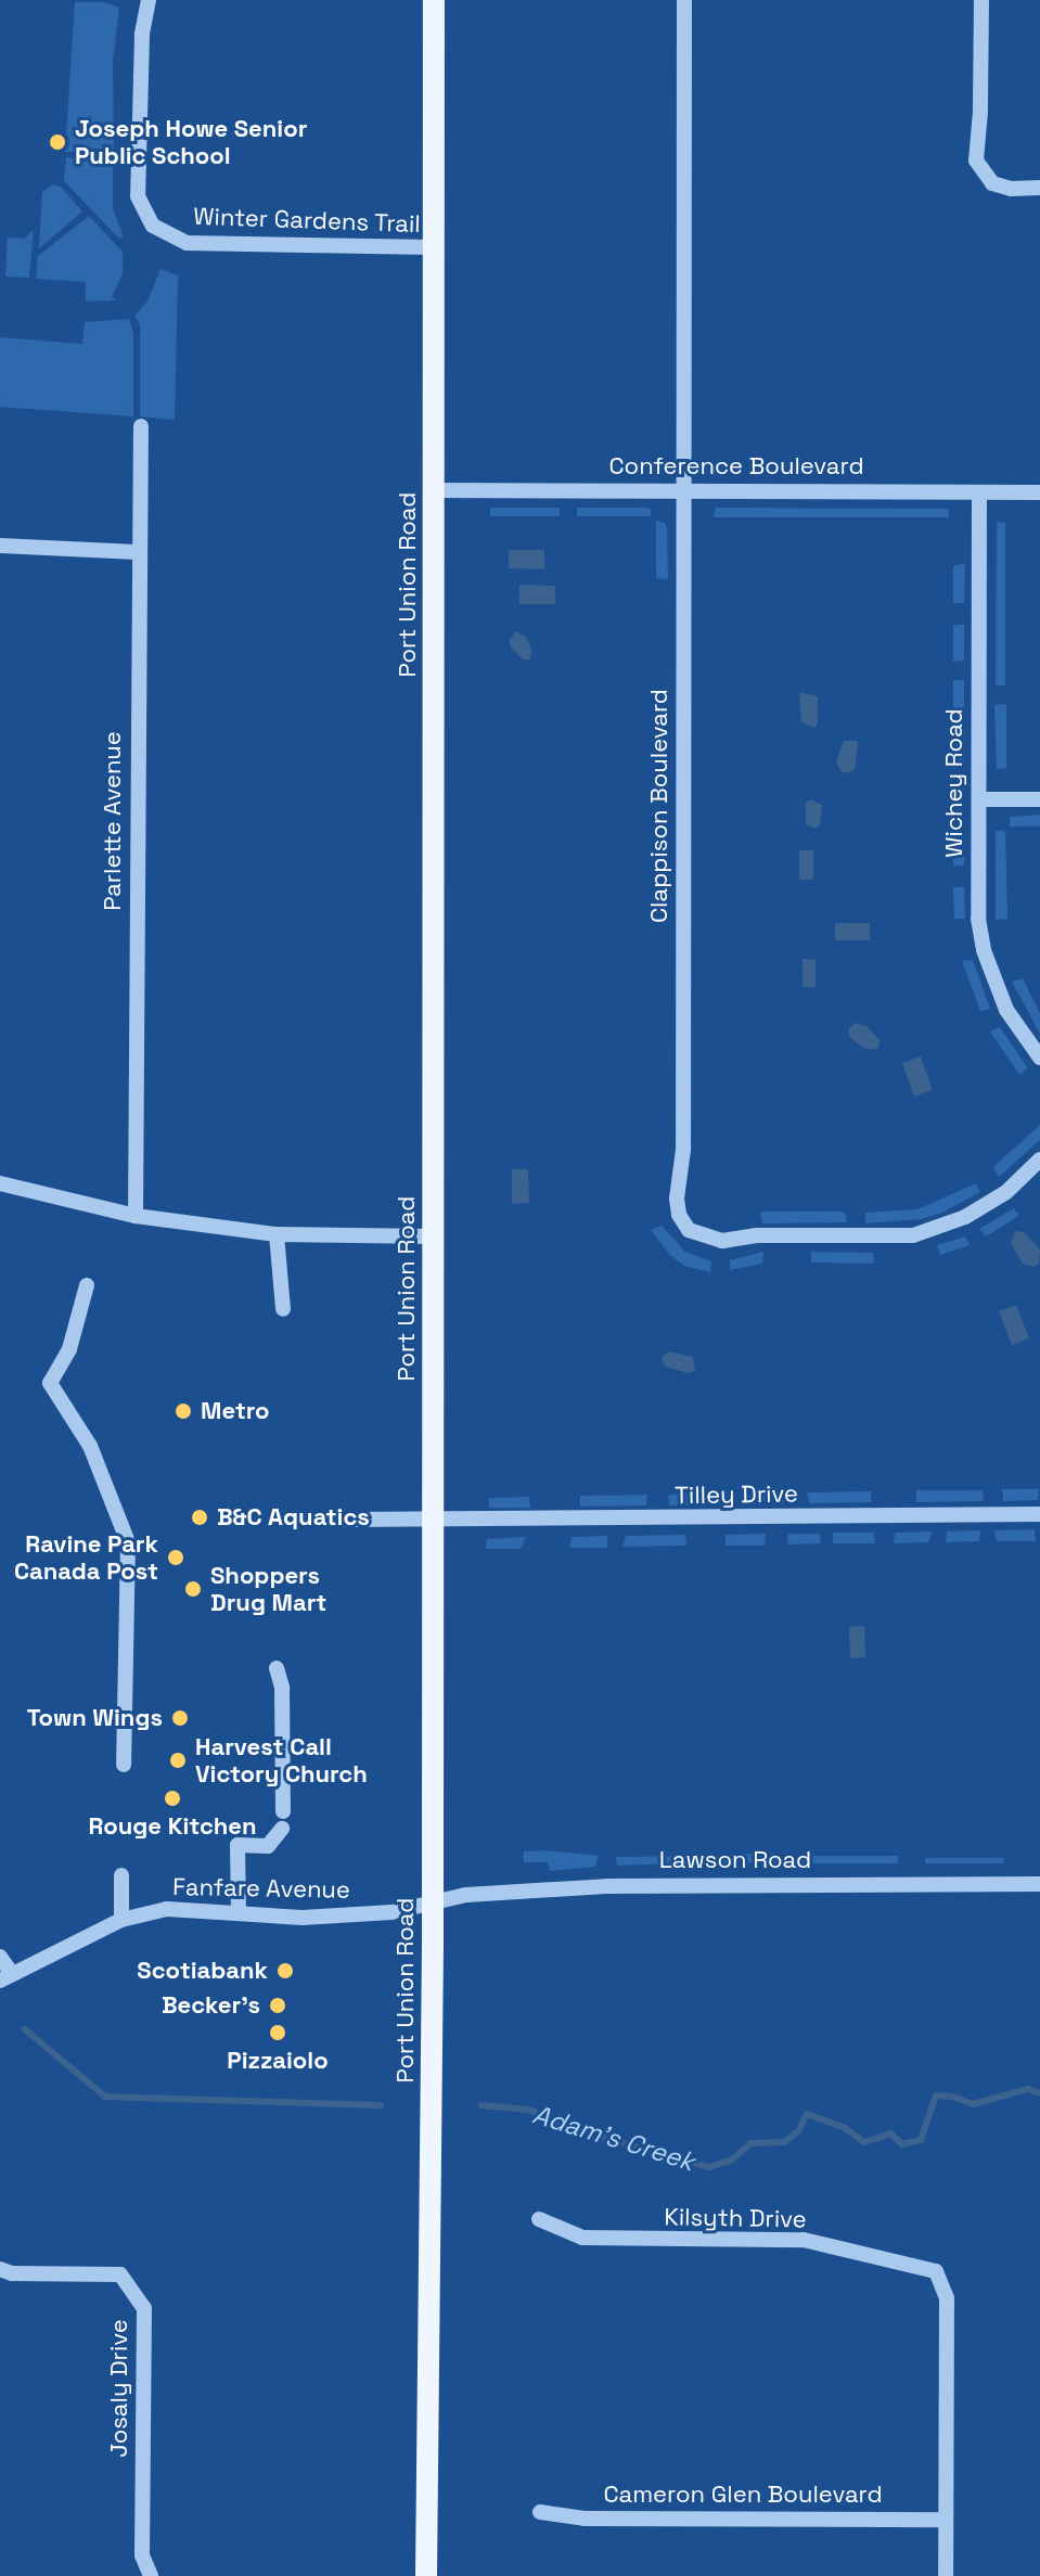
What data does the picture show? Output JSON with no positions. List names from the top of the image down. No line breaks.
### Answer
{"streets":{"main road":["Port Union Road"],"street":["Winter Gardens Trail","Conference Boulevard","Wichey Road","Clappison Boulevard","Parlette Avenue","Tilley Drive","Lawson Road","Fanfare Avenue","Kilsyth Drive","Josaly Drive","Cameron Glen Boulevard"]},"crossings":[["Winter Gardens Trail","Port Union Road"],["Conference Boulevard","Port Union Road"],["Conference Boulevard","Wichey Road"],["Conference Boulevard","Clappison Boulevard"],["Port Union Road","Tilley Drive"],["Port Union Road","Lawson Road"],["Port Union Road","Fanfare Avenue"],["Lawson Road","Fanfare Avenue"],["Kilsyth Drive","Cameron Glen Boulevard"]],"water":["Adam's Creek"],"places":["Joseph Howe Senior Public School","Metro","B&C Aquatics","Ravine Park Canada Post","Shoppers Drug Mart","Town Wings","Harvest Call Victory Church","Rouge Kitchen","Scotiabank","Becker's","Pizzaiolo"]}
